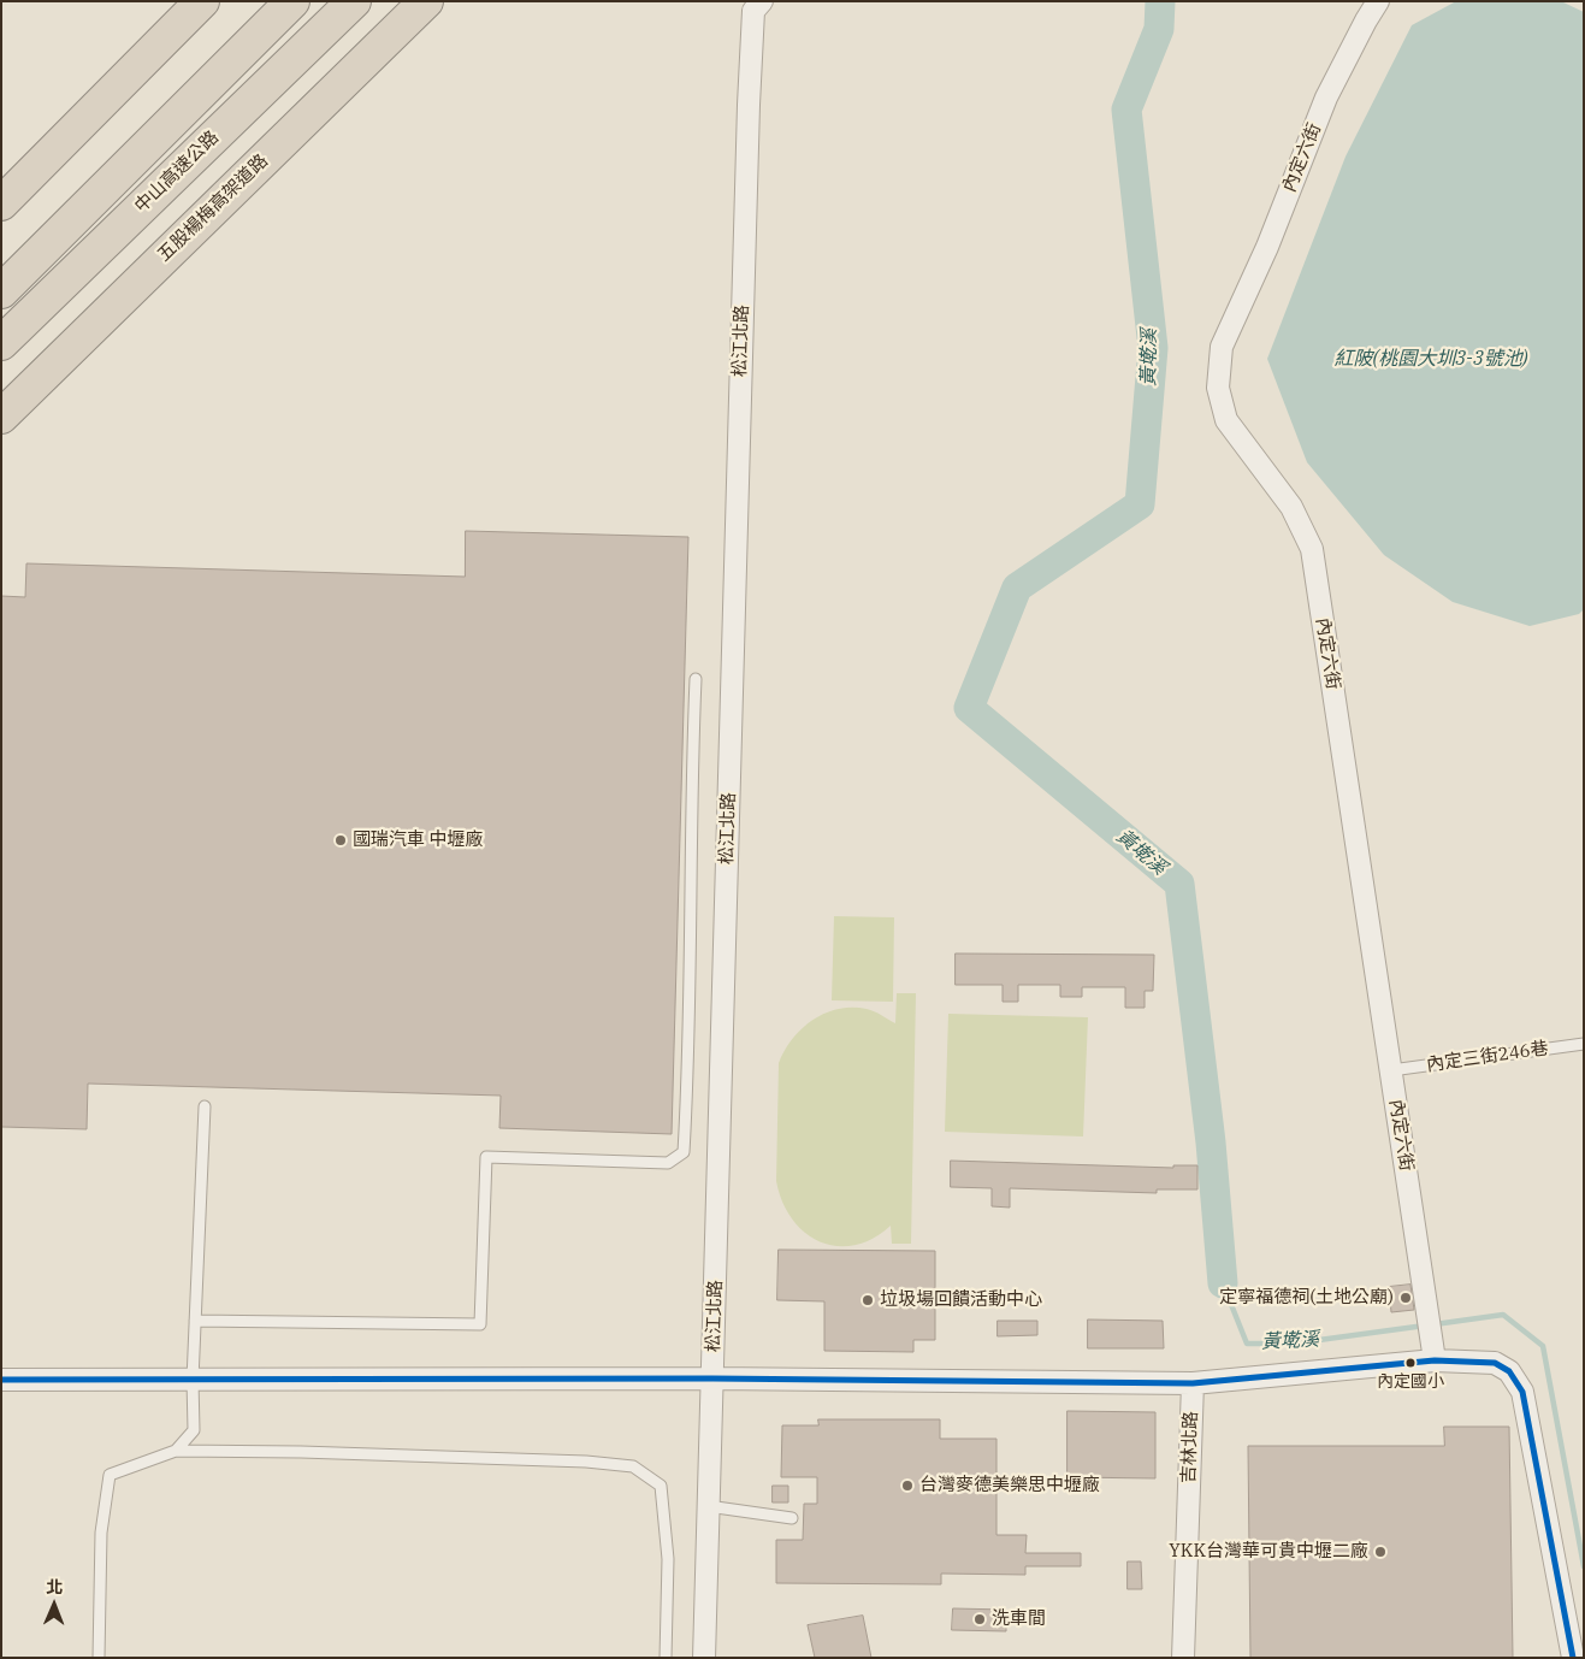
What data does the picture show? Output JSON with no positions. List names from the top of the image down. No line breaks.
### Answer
{"streets":{"highway":["中山高速公路","五股楊梅高架道路"],"street":["內定六街","松江北路","吉林北路"],"lane":["內定三街246巷"]},"crossings":[["內定六街","內定三街246巷"]],"water":["黃墘溪","紅陂(桃園大圳3-3號池)"],"places":["國瑞汽車 中壢廠","定寧福德祠(土地公廟)","垃圾場回饋活動中心","內定國小","台灣麥德美樂思中壢廠","YKK台灣華可貴中壢二廠","洗車間"],"north":"top"}
